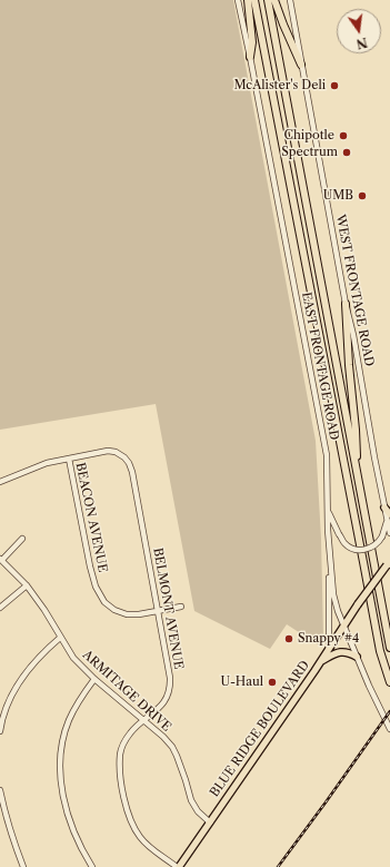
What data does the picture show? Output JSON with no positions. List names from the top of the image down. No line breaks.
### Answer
{"streets":{"main road":["BLUE RIDGE BOULEVARD"],"street":["WEST FRONTAGE ROAD","EAST FRONTAGE ROAD","BEACON AVENUE","BELMONT AVENUE","ARMITAGE DRIVE"]},"crossings":[["EAST FRONTAGE ROAD","BLUE RIDGE BOULEVARD"],["BEACON AVENUE","BELMONT AVENUE"],["BELMONT AVENUE","ARMITAGE DRIVE"],["BELMONT AVENUE","BLUE RIDGE BOULEVARD"],["ARMITAGE DRIVE","BLUE RIDGE BOULEVARD"]],"places":["McAlister's Deli","Chipotle","Spectrum","UMB","Snappy #4","U-Haul"],"north":"bottom"}
